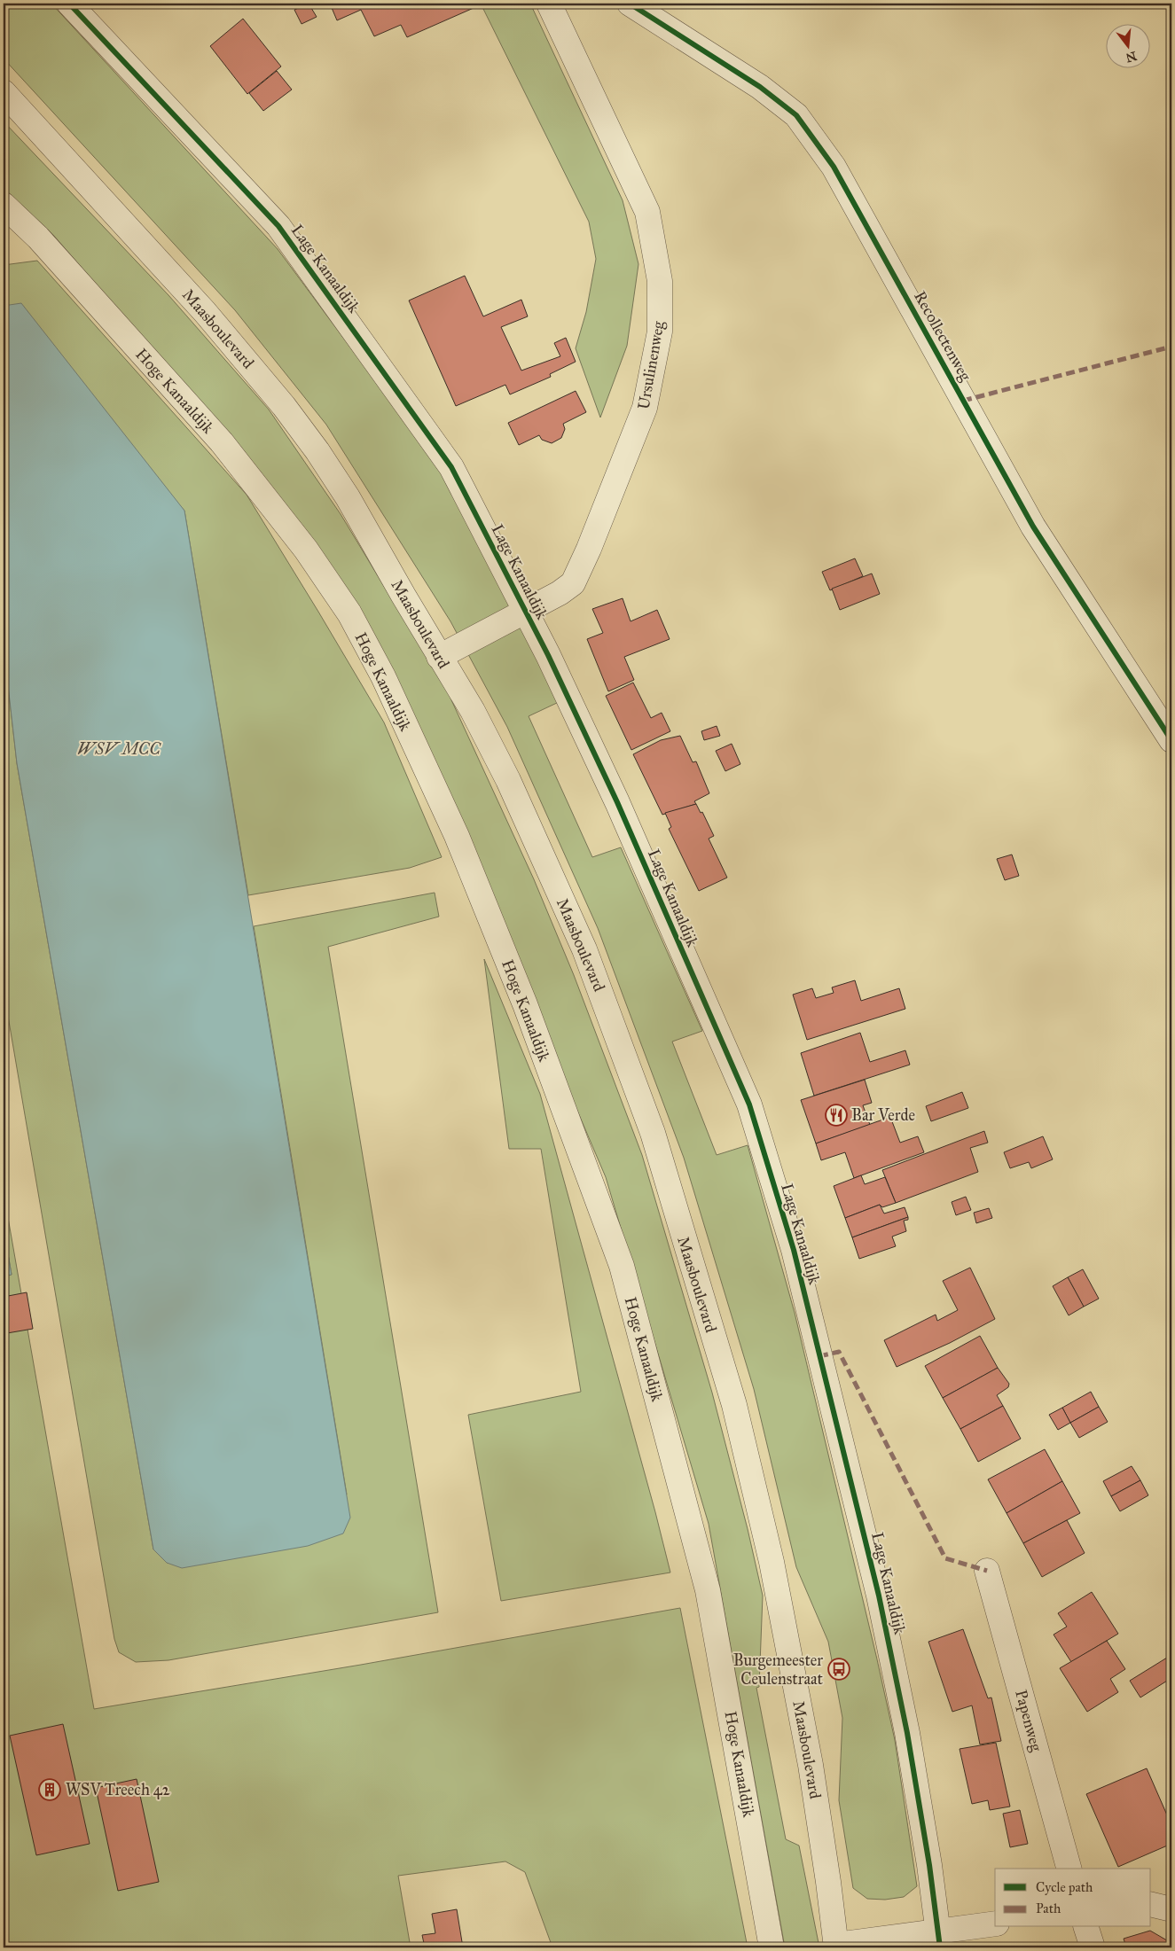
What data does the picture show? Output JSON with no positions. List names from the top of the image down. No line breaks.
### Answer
{"streets":{"street":["Lage Kanaaldijk","Maasboulevard","Recollectenweg","Ursulinenweg","Hoge Kanaaldijk","Papenweg"]},"crossings":[["Lage Kanaaldijk","Ursulinenweg"],["Maasboulevard","Ursulinenweg"]],"water":["WSV MCC"],"places":{"restaurant":["Bar Verde"],"bus stop":["Burgemeester Ceulenstraat"],"building":["WSV Treech 42"]},"legend":["Cycle path","Path"],"north":"bottom"}
